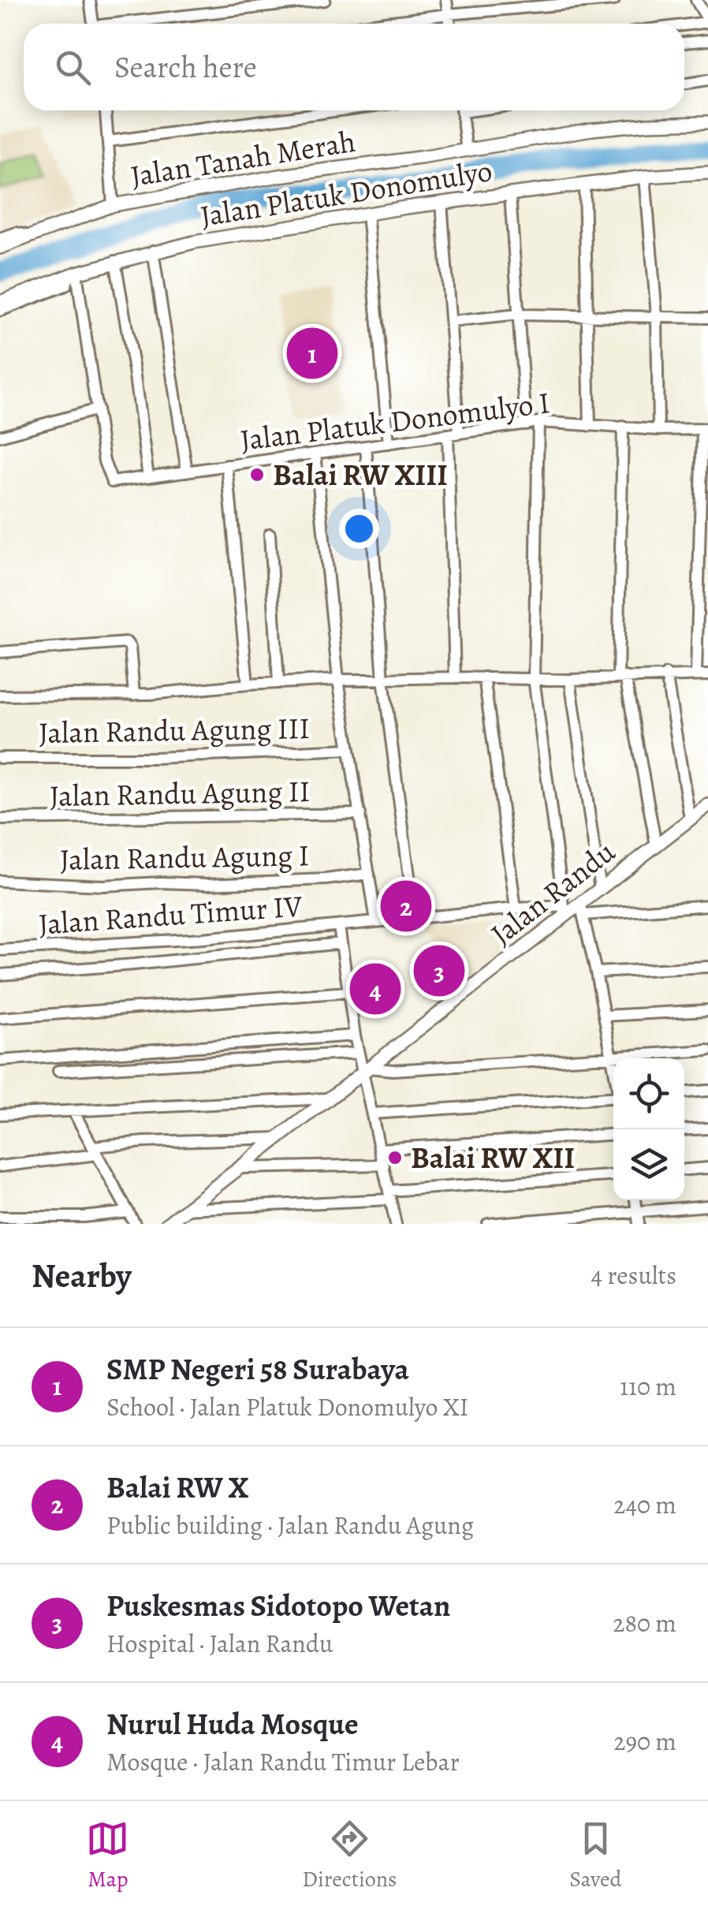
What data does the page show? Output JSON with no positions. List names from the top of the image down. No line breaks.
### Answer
{"streets":{"street":["Jalan Tanah Merah","Jalan Platuk Donomulyo","Jalan Platuk Donomulyo I","Jalan Randu Agung III","Jalan Randu Agung II","Jalan Randu Agung I","Jalan Randu","Jalan Randu Timur IV"]},"crossings":[["Jalan Randu","Jalan Randu Timur IV"]],"places":["Balai RW XIII","Balai RW XII"],"page":{"search":"Search here","pins":["1","2","3","4"],"heading":["Nearby","4 results"],"list":[{"mark":"1","name":"SMP Negeri 58 Surabaya","note":"School · Jalan Platuk Donomulyo XI","value":"110 m"},{"mark":"2","name":"Balai RW X","note":"Public building · Jalan Randu Agung","value":"240 m"},{"mark":"3","name":"Puskesmas Sidotopo Wetan","note":"Hospital · Jalan Randu","value":"280 m"},{"mark":"4","name":"Nurul Huda Mosque","note":"Mosque · Jalan Randu Timur Lebar","value":"290 m"}],"nav":["Map","Directions","Saved"]}}
